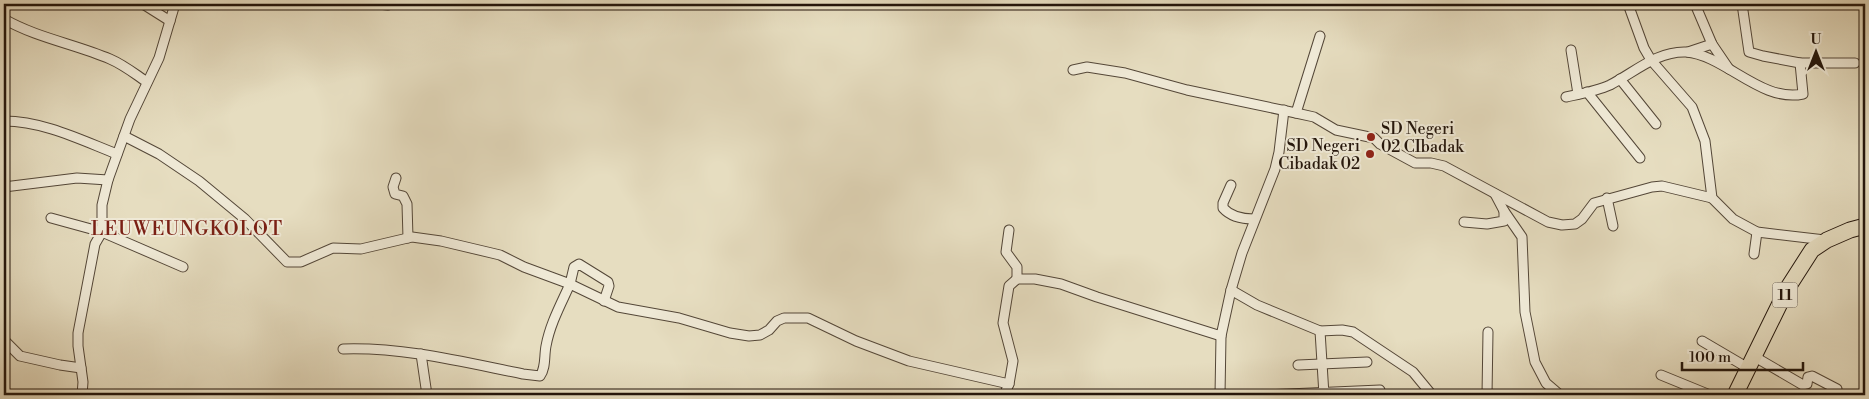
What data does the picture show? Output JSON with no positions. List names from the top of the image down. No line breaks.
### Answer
{"streets":{"highway":["11"]},"districts":["LEUWEUNGKOLOT"],"places":["SD Negeri 02 CIbadak","SD Negeri Cibadak 02"],"scale_bar":"100 m","north":"top"}
